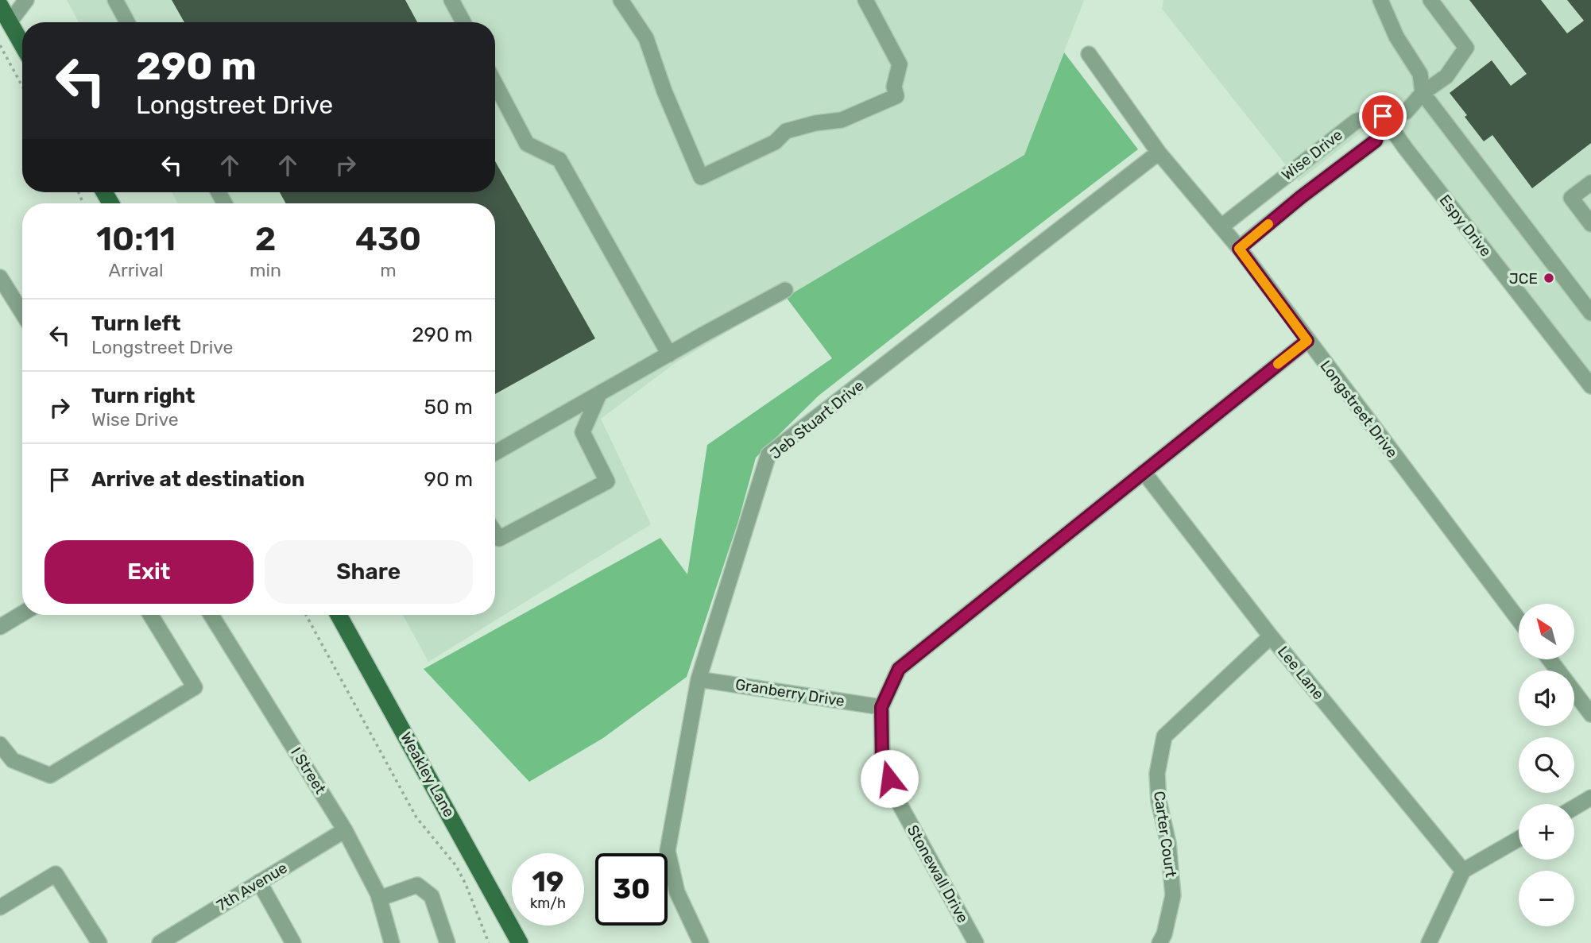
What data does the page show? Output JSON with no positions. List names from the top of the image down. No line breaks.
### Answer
{"streets":{"main road":["Weakley Lane"],"street":["Wise Drive","Espy Drive","Longstreet Drive","Jeb Stuart Drive","Lee Lane","Granberry Drive","I Street","Carter Court","Stonewall Drive","7th Avenue"]},"crossings":[["Wise Drive","Espy Drive"],["Wise Drive","Longstreet Drive"],["Longstreet Drive","Jeb Stuart Drive"],["Longstreet Drive","Stonewall Drive"],["Jeb Stuart Drive","Granberry Drive"],["Lee Lane","Carter Court"],["Lee Lane","Stonewall Drive"],["Granberry Drive","Stonewall Drive"],["I Street","7th Avenue"]],"places":["JCE"],"north":"top left","page":{"turn":["290 m","Longstreet Drive"],"eta":["10:11","Arrival","2","min","430","m"],"list":[{"name":"Turn left","note":"Longstreet Drive","value":"290 m"},{"name":"Turn right","note":"Wise Drive","value":"50 m"},{"name":"Arrive at destination","value":"90 m"}],"buttons":["Exit","Share"],"map_buttons":["+","−"],"speed":"19 km/h","limit":"30"}}
